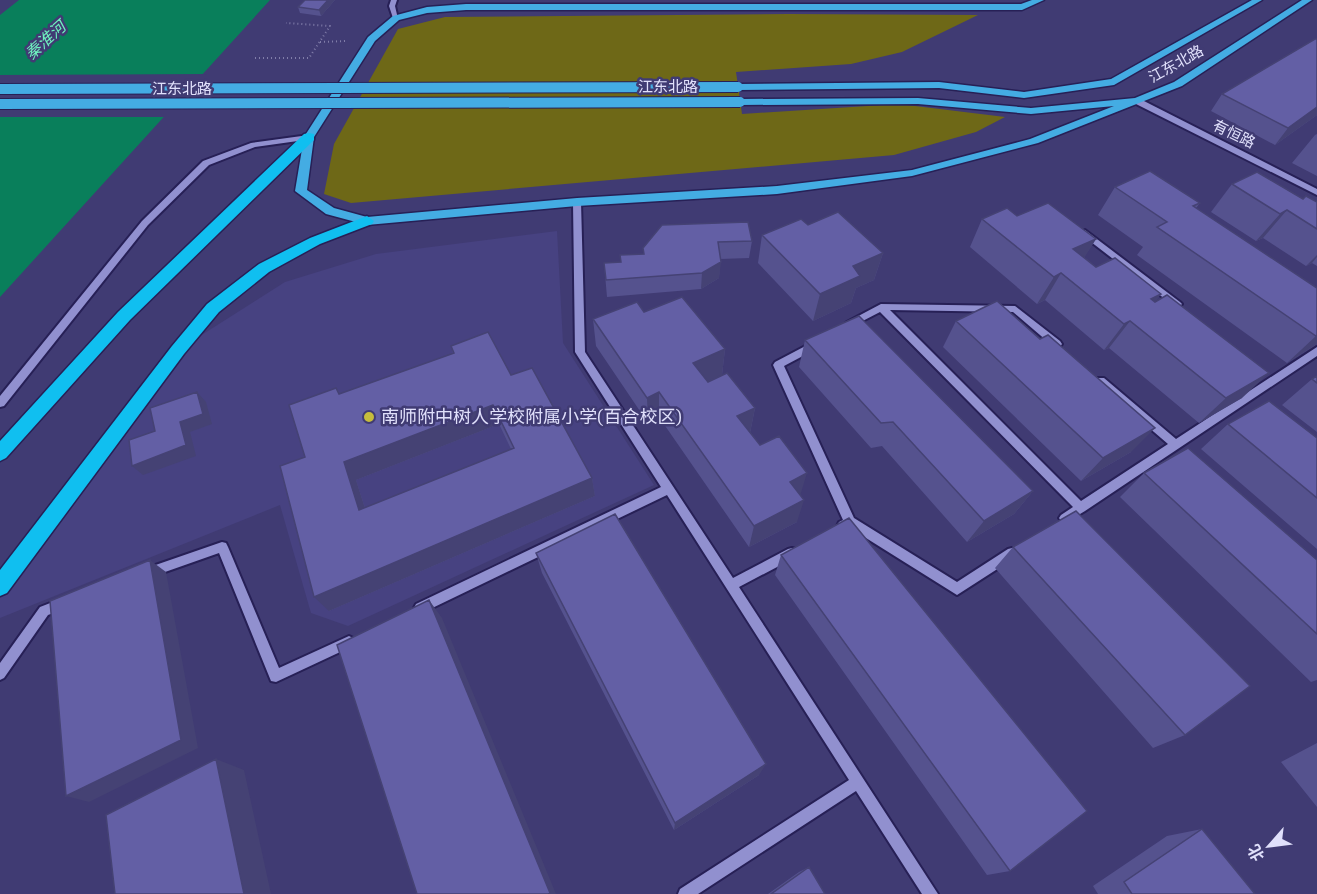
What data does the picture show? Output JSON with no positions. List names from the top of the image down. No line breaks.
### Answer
{"streets":{"main road":["江东北路"],"street":["有恒路"]},"crossings":[["江东北路","有恒路"]],"water":["秦淮河"],"places":["南师附中树人学校附属小学(百合校区)"],"north":"bottom left"}
